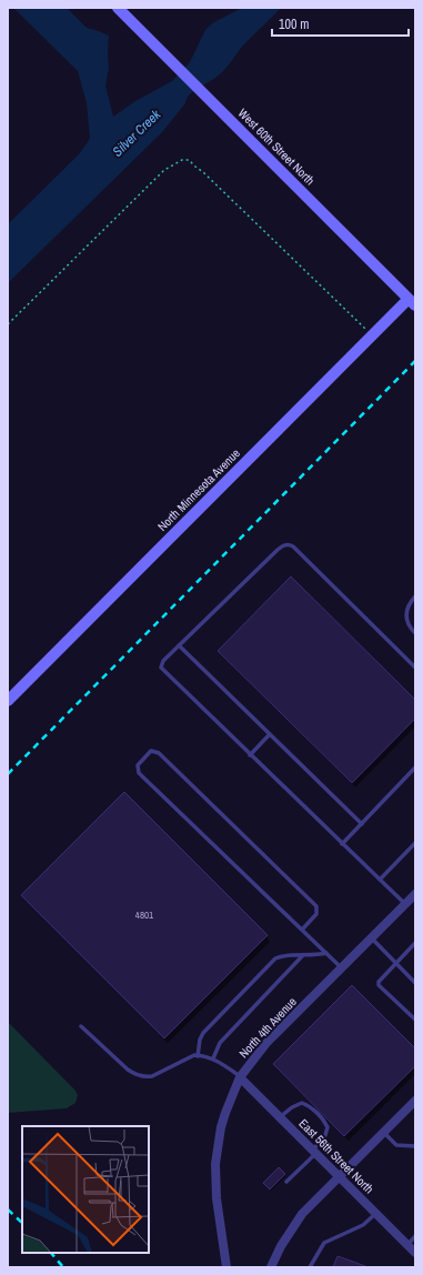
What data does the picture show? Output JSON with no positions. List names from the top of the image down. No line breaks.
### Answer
{"streets":{"main road":["West 60th Street North","North Minnesota Avenue"],"street":["North 4th Avenue","East 56th Street North"]},"crossings":[["West 60th Street North","North Minnesota Avenue"],["North 4th Avenue","East 56th Street North"]],"water":["Silver Creek"],"house_numbers":["4801"],"scale_bar":"100 m"}
